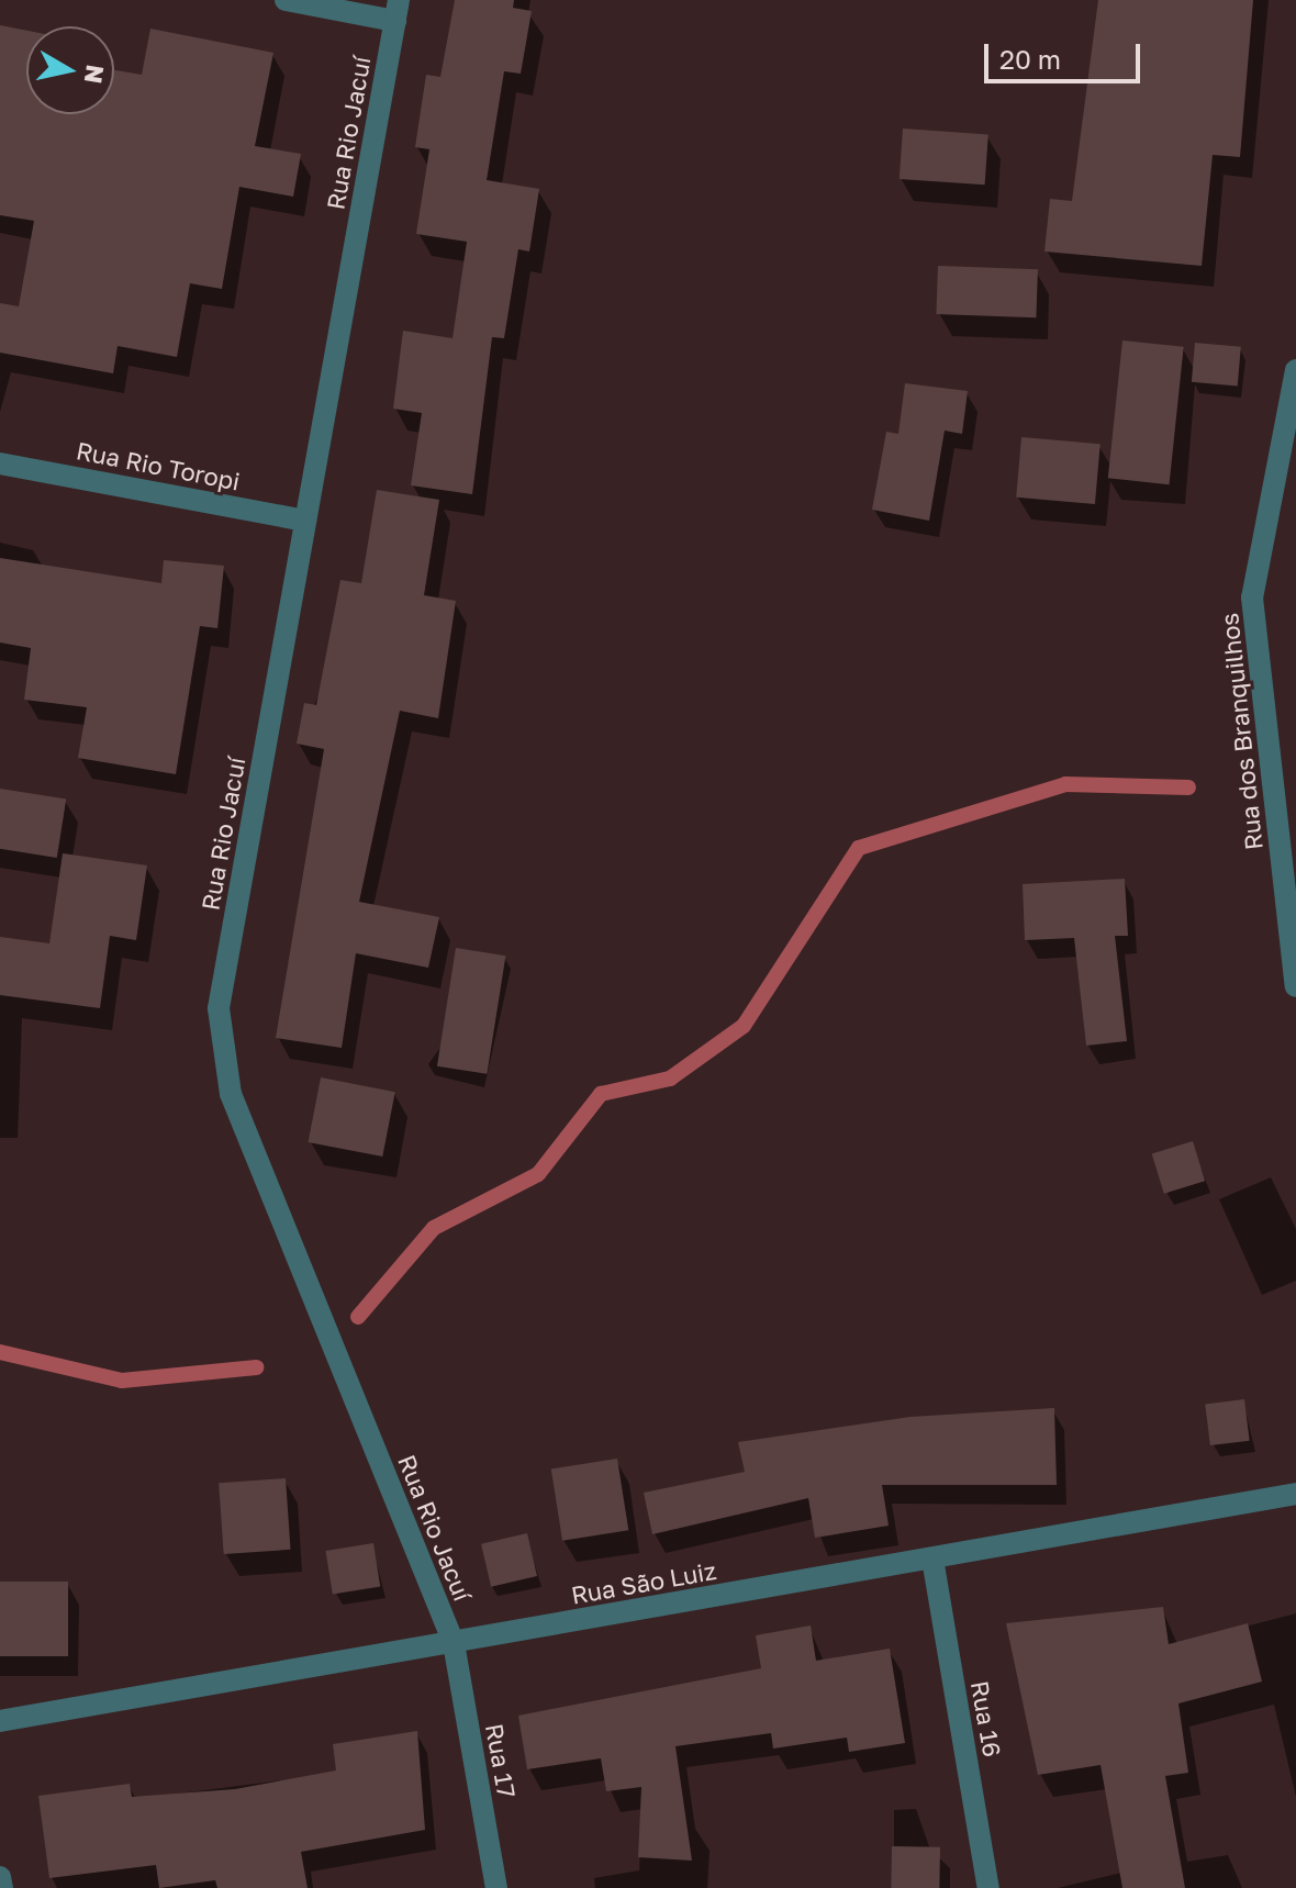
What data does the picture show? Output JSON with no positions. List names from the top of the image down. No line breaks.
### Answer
{"streets":{"street":["Rua Rio Jacuí","Rua Rio Toropi","Rua dos Branquilhos","Rua São Luiz","Rua 16","Rua 17"]},"crossings":[["Rua Rio Jacuí","Rua Rio Toropi"],["Rua Rio Jacuí","Rua São Luiz"],["Rua Rio Jacuí","Rua 17"],["Rua São Luiz","Rua 16"],["Rua São Luiz","Rua 17"]],"scale_bar":"20 m","north":"right"}
